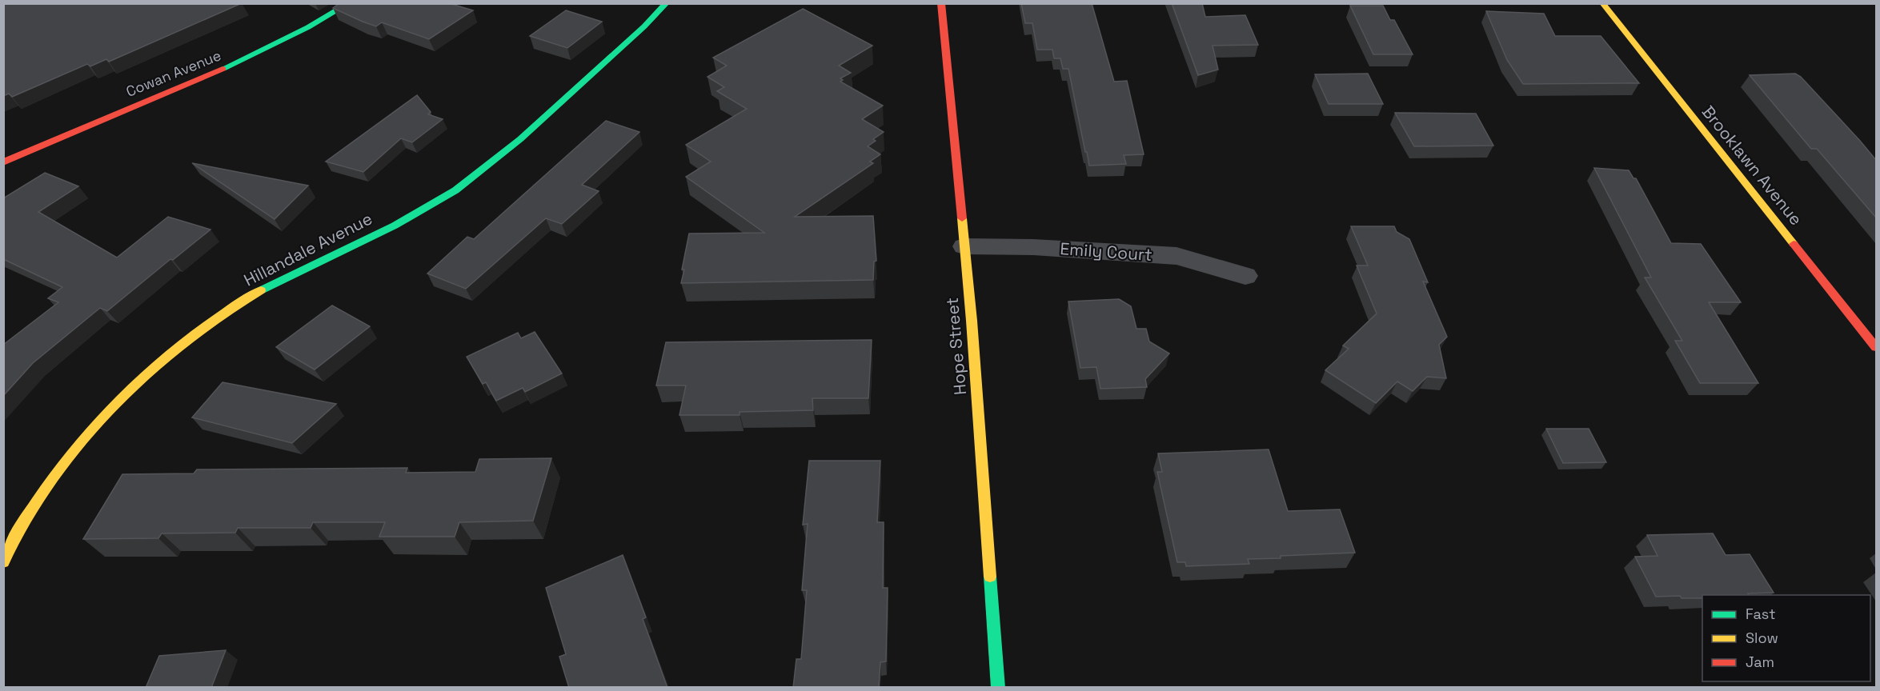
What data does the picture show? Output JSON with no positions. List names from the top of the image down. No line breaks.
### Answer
{"streets":{"street":["Cowan Avenue","Brooklawn Avenue","Hillandale Avenue","Emily Court","Hope Street"]},"crossings":[["Emily Court","Hope Street"]],"legend":["Fast","Slow","Jam"]}
